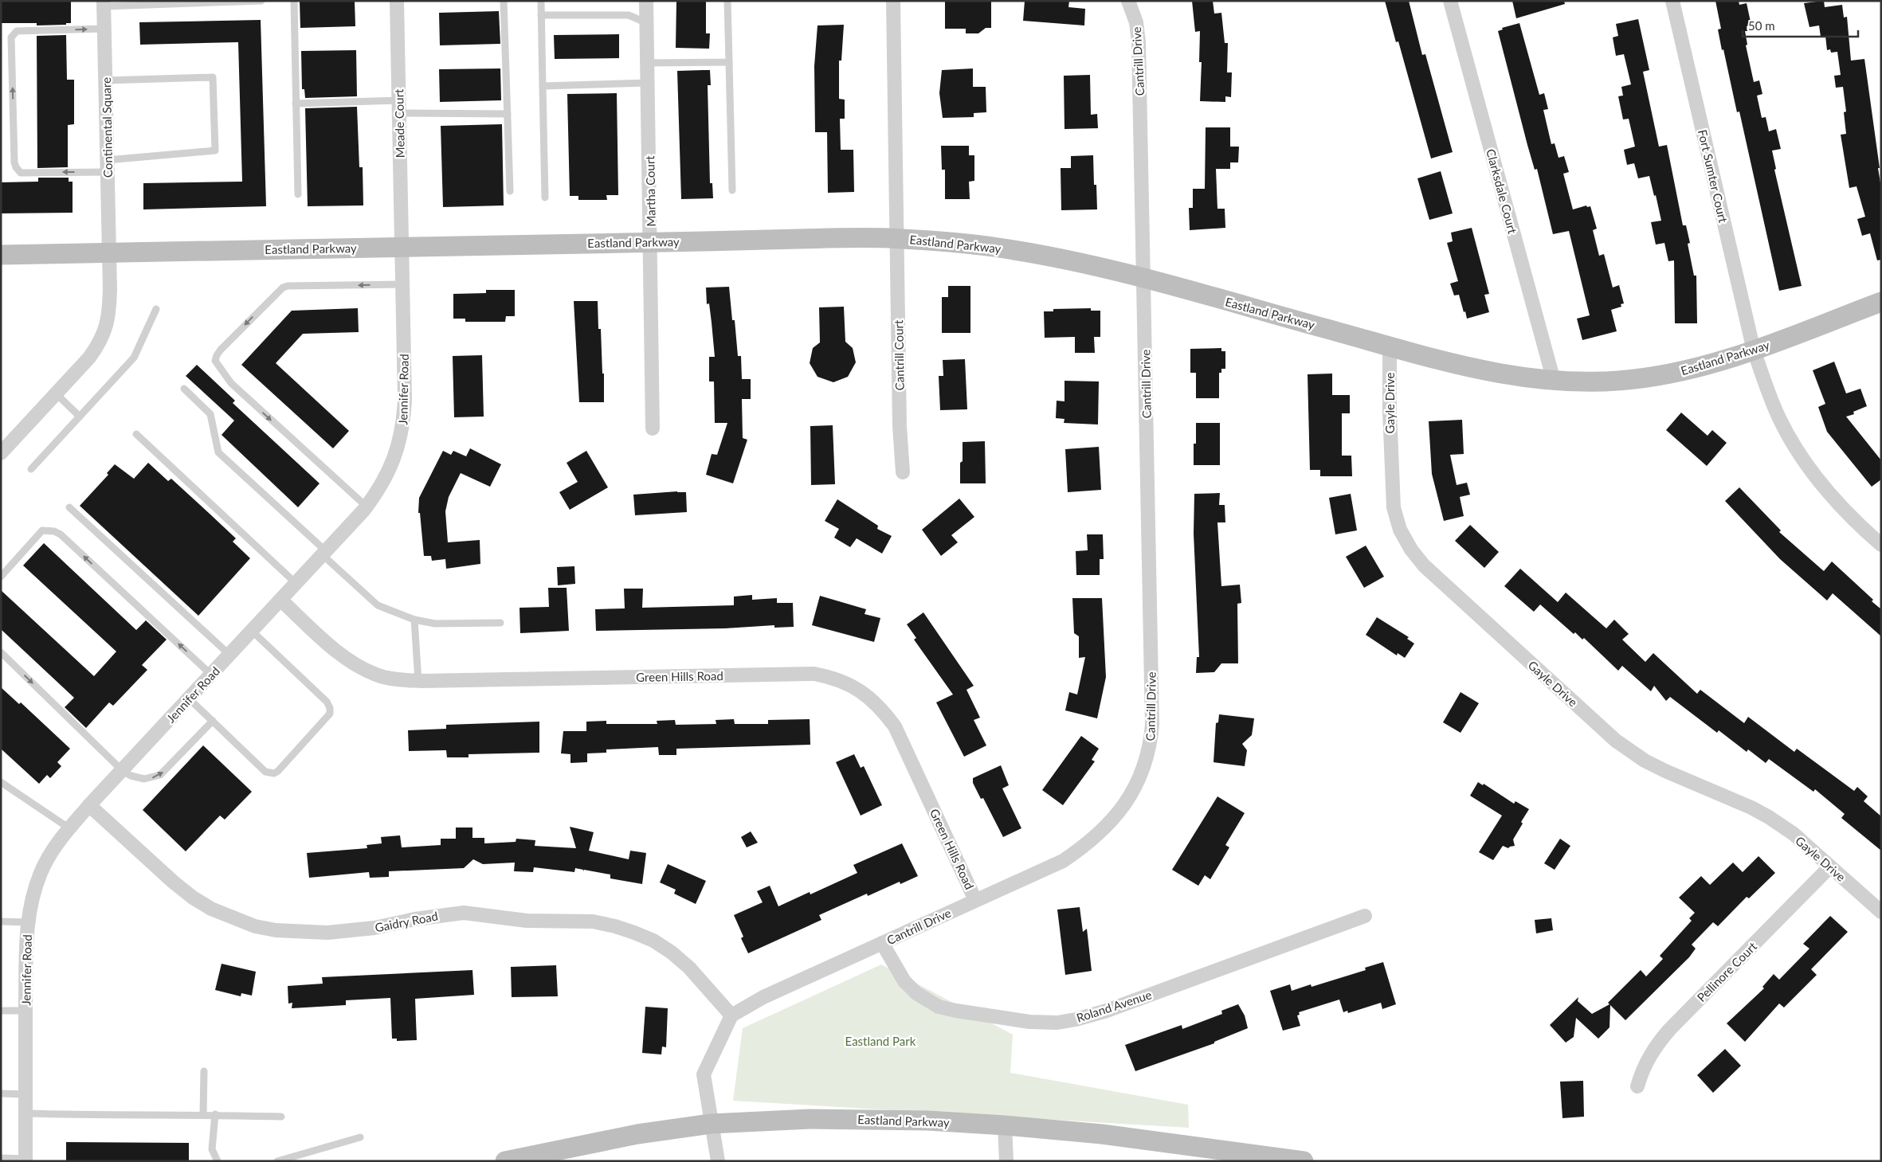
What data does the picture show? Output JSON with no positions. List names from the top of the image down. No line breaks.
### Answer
{"streets":{"street":["Cantrill Drive","Meade Court","Continental Square","Fort Sumter Court","Martha Court","Clarksdale Court","Eastland Parkway","Cantrill Court","Jennifer Road","Gayle Drive","Green Hills Road","Gaidry Road","Pellinore Court","Roland Avenue"]},"crossings":[["Cantrill Drive","Eastland Parkway"],["Cantrill Drive","Green Hills Road"],["Cantrill Drive","Gaidry Road"],["Cantrill Drive","Roland Avenue"],["Meade Court","Eastland Parkway"],["Meade Court","Jennifer Road"],["Continental Square","Eastland Parkway"],["Fort Sumter Court","Eastland Parkway"],["Martha Court","Eastland Parkway"],["Clarksdale Court","Eastland Parkway"],["Eastland Parkway","Cantrill Court"],["Eastland Parkway","Jennifer Road"],["Eastland Parkway","Gayle Drive"],["Jennifer Road","Green Hills Road"],["Jennifer Road","Gaidry Road"],["Gayle Drive","Pellinore Court"]],"parks":["Eastland Park"],"scale_bar":"50 m"}
